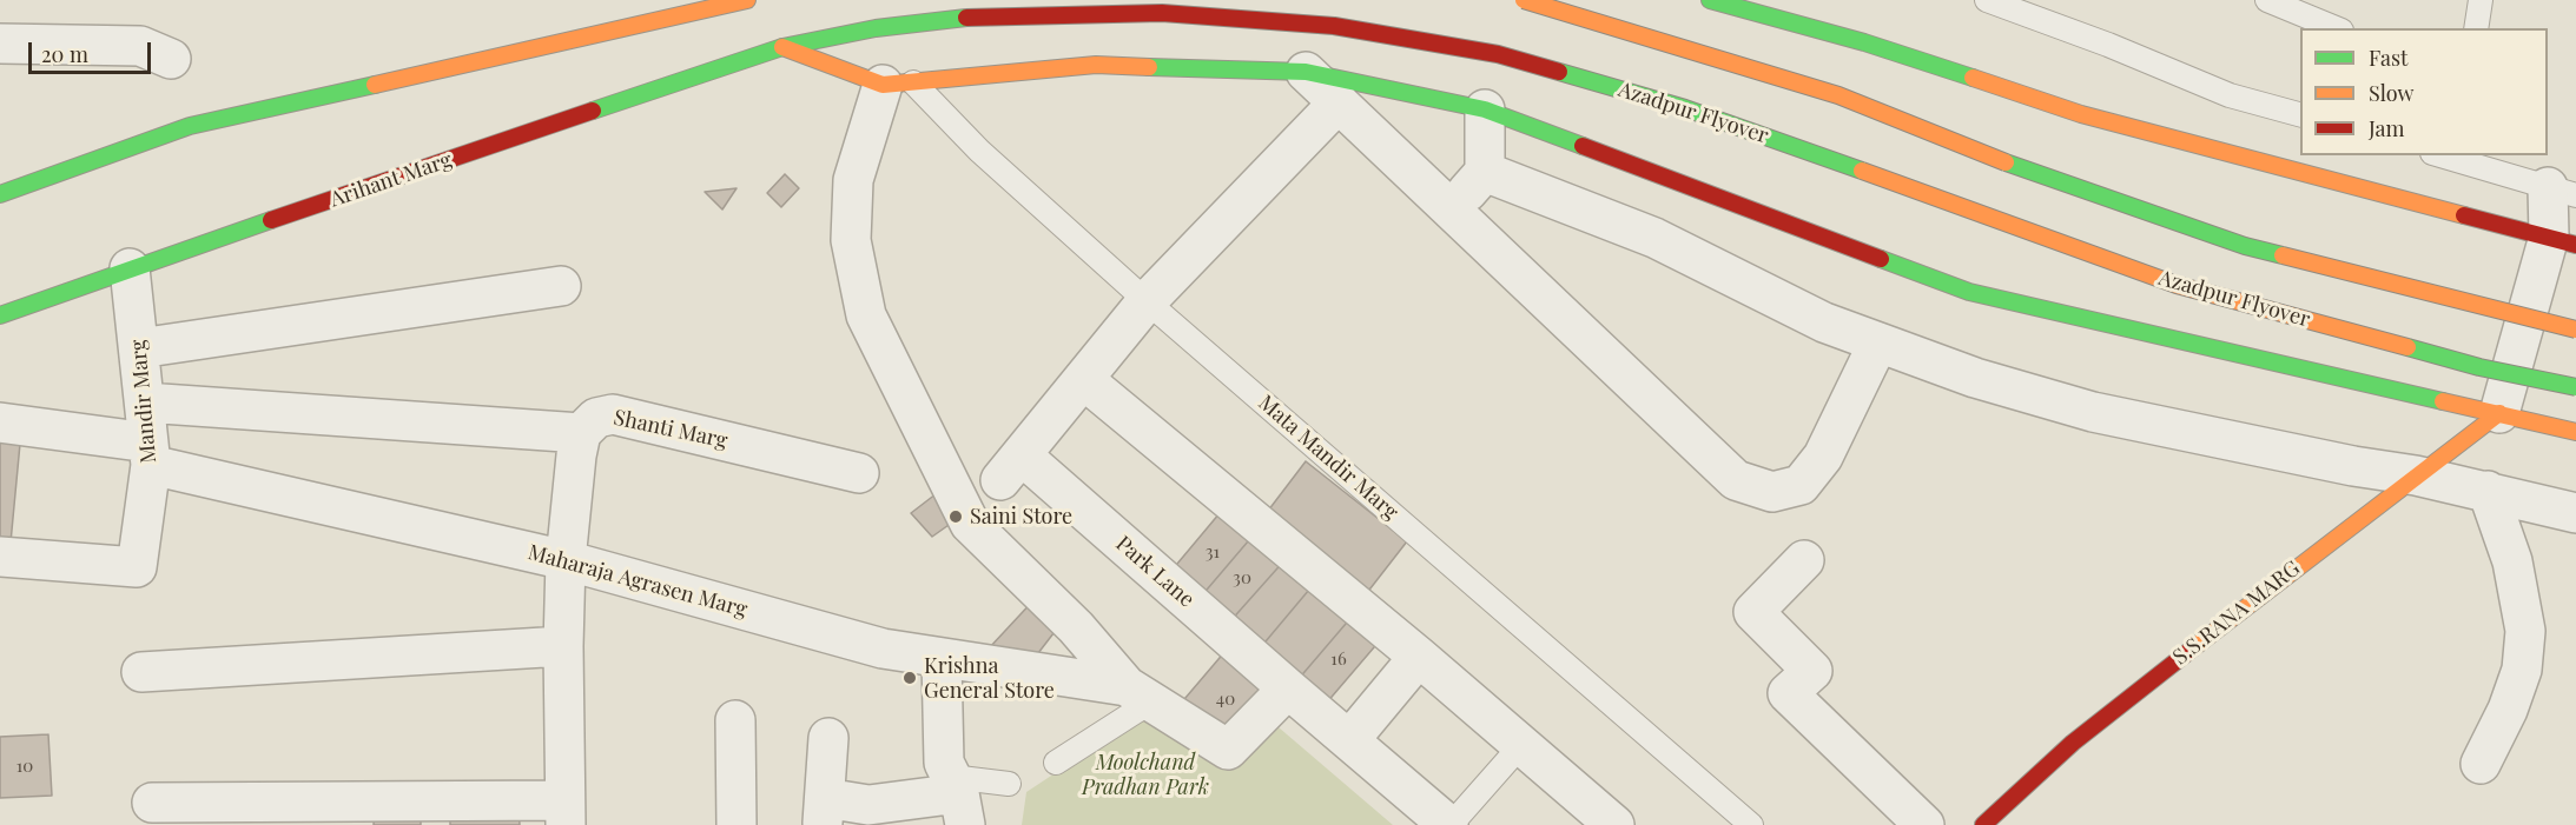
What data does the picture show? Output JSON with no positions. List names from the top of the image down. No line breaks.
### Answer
{"streets":{"main road":["Azadpur Flyover","Arihant Marg","S.S.RANA MARG"],"street":["Mandir Marg","Shanti Marg","Park Lane","Maharaja Agrasen Marg"],"lane":["Mata Mandir Marg"]},"crossings":[["Azadpur Flyover","Arihant Marg"],["Arihant Marg","Mandir Marg"],["Mandir Marg","Maharaja Agrasen Marg"],["Shanti Marg","Maharaja Agrasen Marg"]],"parks":["Moolchand Pradhan Park"],"places":["Saini Store","Krishna General Store"],"house_numbers":["31","30","16","40","10"],"legend":["Fast","Slow","Jam"],"scale_bar":"20 m"}
